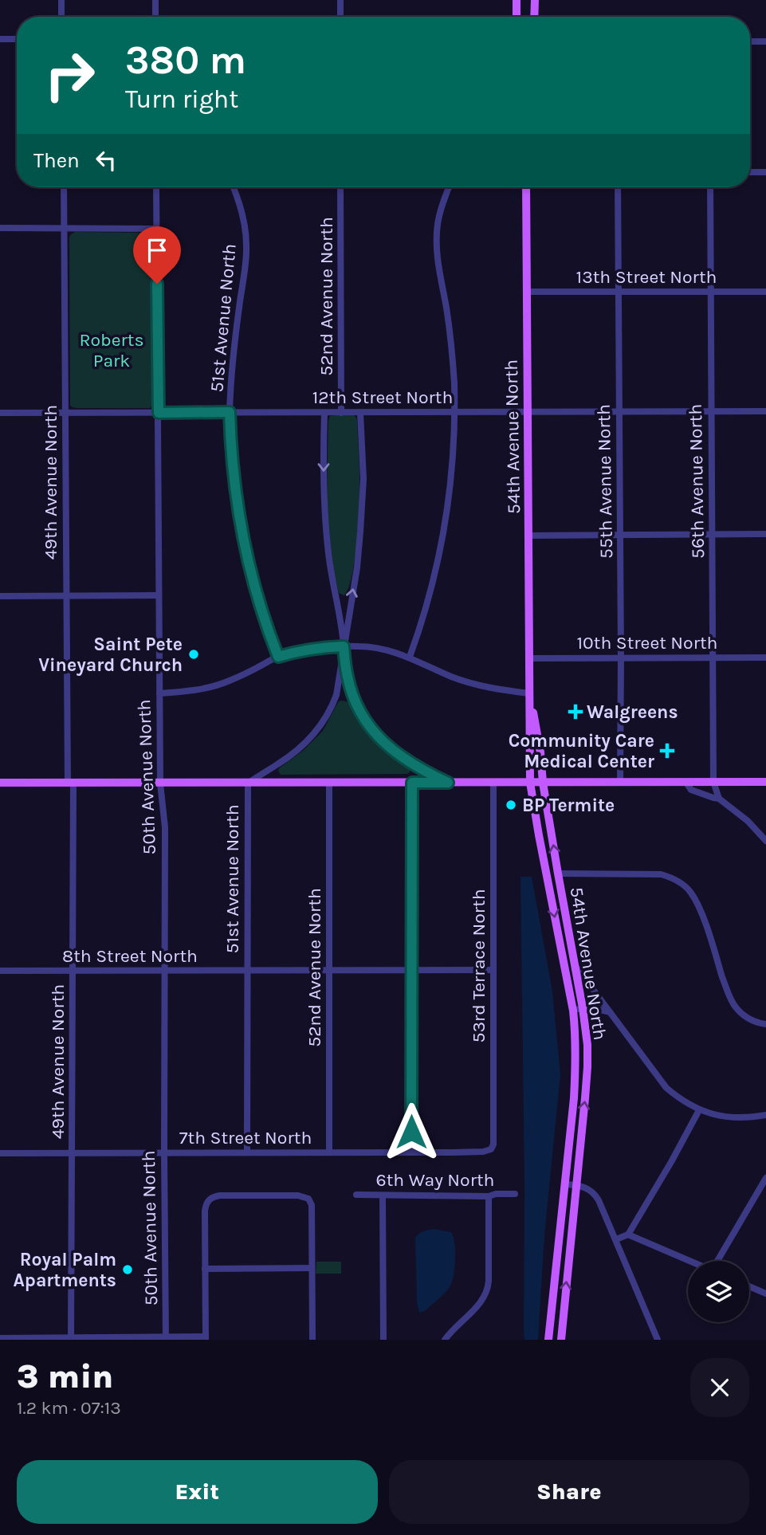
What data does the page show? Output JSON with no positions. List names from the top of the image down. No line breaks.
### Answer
{"streets":{"main road":["54th Avenue North"],"street":["13th Street North","52nd Avenue North","51st Avenue North","12th Street North","55th Avenue North","56th Avenue North","49th Avenue North","10th Street North","50th Avenue North","8th Street North","53rd Terrace North","7th Street North","6th Way North"]},"crossings":[["13th Street North","54th Avenue North"],["13th Street North","55th Avenue North"],["13th Street North","56th Avenue North"],["52nd Avenue North","12th Street North"],["52nd Avenue North","8th Street North"],["52nd Avenue North","7th Street North"],["51st Avenue North","12th Street North"],["51st Avenue North","8th Street North"],["51st Avenue North","7th Street North"],["12th Street North","54th Avenue North"],["12th Street North","55th Avenue North"],["12th Street North","56th Avenue North"],["12th Street North","49th Avenue North"],["12th Street North","50th Avenue North"],["54th Avenue North","10th Street North"],["55th Avenue North","10th Street North"],["56th Avenue North","10th Street North"],["49th Avenue North","8th Street North"],["49th Avenue North","7th Street North"],["50th Avenue North","8th Street North"],["50th Avenue North","7th Street North"],["8th Street North","53rd Terrace North"],["53rd Terrace North","7th Street North"]],"parks":["Roberts Park"],"places":{"other":["Saint Pete Vineyard Church","BP Termite","Royal Palm Apartments"],"health":["Walgreens","Community Care Medical Center"]},"page":{"turn":["380 m","Turn right"],"then":"Then","heading":["3 min","1.2 km · 07:13"],"buttons":["Exit","Share"]}}
